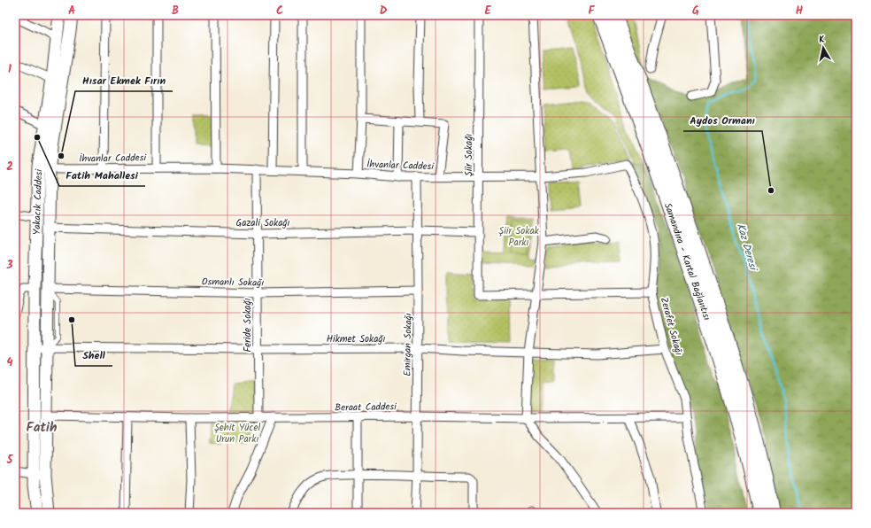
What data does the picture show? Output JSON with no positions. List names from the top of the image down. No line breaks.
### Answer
{"streets":{"highway":["Samandıra - Kartal Bağlantısı"],"main road":["Yakacık Caddesi"],"street":["Şiir Sokağı","İhvanlar Caddesi","Gazali Sokağı","Osmanlı Sokağı","Feride Sokağı","Zerafet Sokağı","Hikmet Sokağı","Emirgan Sokağı","Beraat Caddesi"]},"crossings":[["Şiir Sokağı","İhvanlar Caddesi"],["Şiir Sokağı","Gazali Sokağı"],["Şiir Sokağı","Zerafet Sokağı"],["İhvanlar Caddesi","Yakacık Caddesi"],["İhvanlar Caddesi","Feride Sokağı"],["İhvanlar Caddesi","Zerafet Sokağı"],["İhvanlar Caddesi","Emirgan Sokağı"],["Yakacık Caddesi","Gazali Sokağı"],["Yakacık Caddesi","Osmanlı Sokağı"],["Yakacık Caddesi","Hikmet Sokağı"],["Yakacık Caddesi","Beraat Caddesi"],["Gazali Sokağı","Feride Sokağı"],["Gazali Sokağı","Emirgan Sokağı"],["Osmanlı Sokağı","Feride Sokağı"],["Osmanlı Sokağı","Emirgan Sokağı"],["Feride Sokağı","Hikmet Sokağı"],["Feride Sokağı","Beraat Caddesi"],["Zerafet Sokağı","Hikmet Sokağı"],["Zerafet Sokağı","Beraat Caddesi"],["Hikmet Sokağı","Emirgan Sokağı"],["Emirgan Sokağı","Beraat Caddesi"]],"districts":["Fatih"],"water":["Kaz Deresi"],"parks":["Şiir Sokak Parkı","Şehit Yücel Urun Parkı"],"places":["Fatih Mahallesi","Hısar Ekmek Fırın","Aydos Ormanı","Shell"],"north":"top","grid":{"columns":["A","B","C","D","E","F","G","H"],"rows":["1","2","3","4","5"]}}
